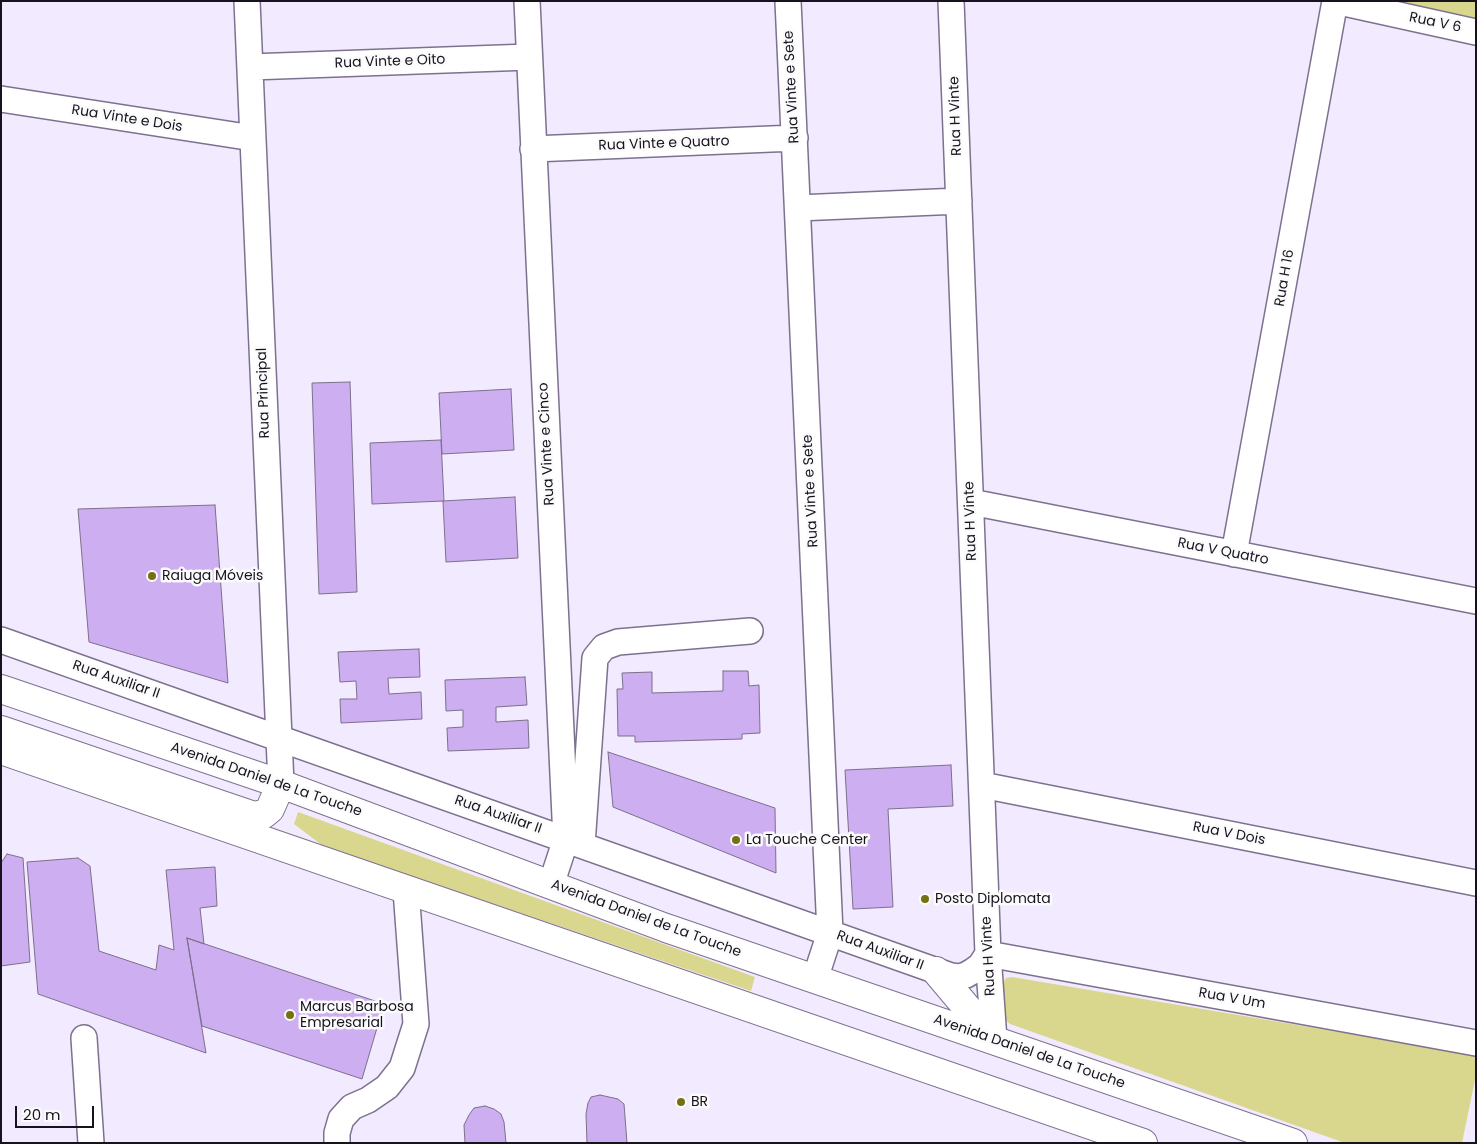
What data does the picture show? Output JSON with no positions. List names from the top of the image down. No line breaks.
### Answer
{"streets":{"main road":["Avenida Daniel de La Touche"],"street":["Rua V 6","Rua Vinte e Oito","Rua Vinte e Sete","Rua H Vinte","Rua Vinte e Dois","Rua Vinte e Quatro","Rua H 16","Rua Principal","Rua Vinte e Cinco","Rua V Quatro","Rua Auxiliar II","Rua V Dois","Rua V Um"]},"crossings":[["Rua V 6","Rua H 16"],["Rua Vinte e Oito","Rua Principal"],["Rua Vinte e Oito","Rua Vinte e Cinco"],["Rua Vinte e Sete","Rua Vinte e Quatro"],["Rua Vinte e Sete","Rua Auxiliar II"],["Rua Vinte e Sete","Avenida Daniel de La Touche"],["Rua H Vinte","Rua V Quatro"],["Rua H Vinte","Rua Auxiliar II"],["Rua H Vinte","Avenida Daniel de La Touche"],["Rua H Vinte","Rua V Dois"],["Rua H Vinte","Rua V Um"],["Rua Vinte e Dois","Rua Principal"],["Rua Vinte e Quatro","Rua Vinte e Cinco"],["Rua H 16","Rua V Quatro"],["Rua Principal","Rua Auxiliar II"],["Rua Principal","Avenida Daniel de La Touche"],["Rua Vinte e Cinco","Rua Auxiliar II"],["Rua Vinte e Cinco","Avenida Daniel de La Touche"],["Rua Auxiliar II","Rua V Um"]],"places":["Raiuga Móveis","La Touche Center","Posto Diplomata","Marcus Barbosa Empresarial","BR"],"scale_bar":"20 m"}
